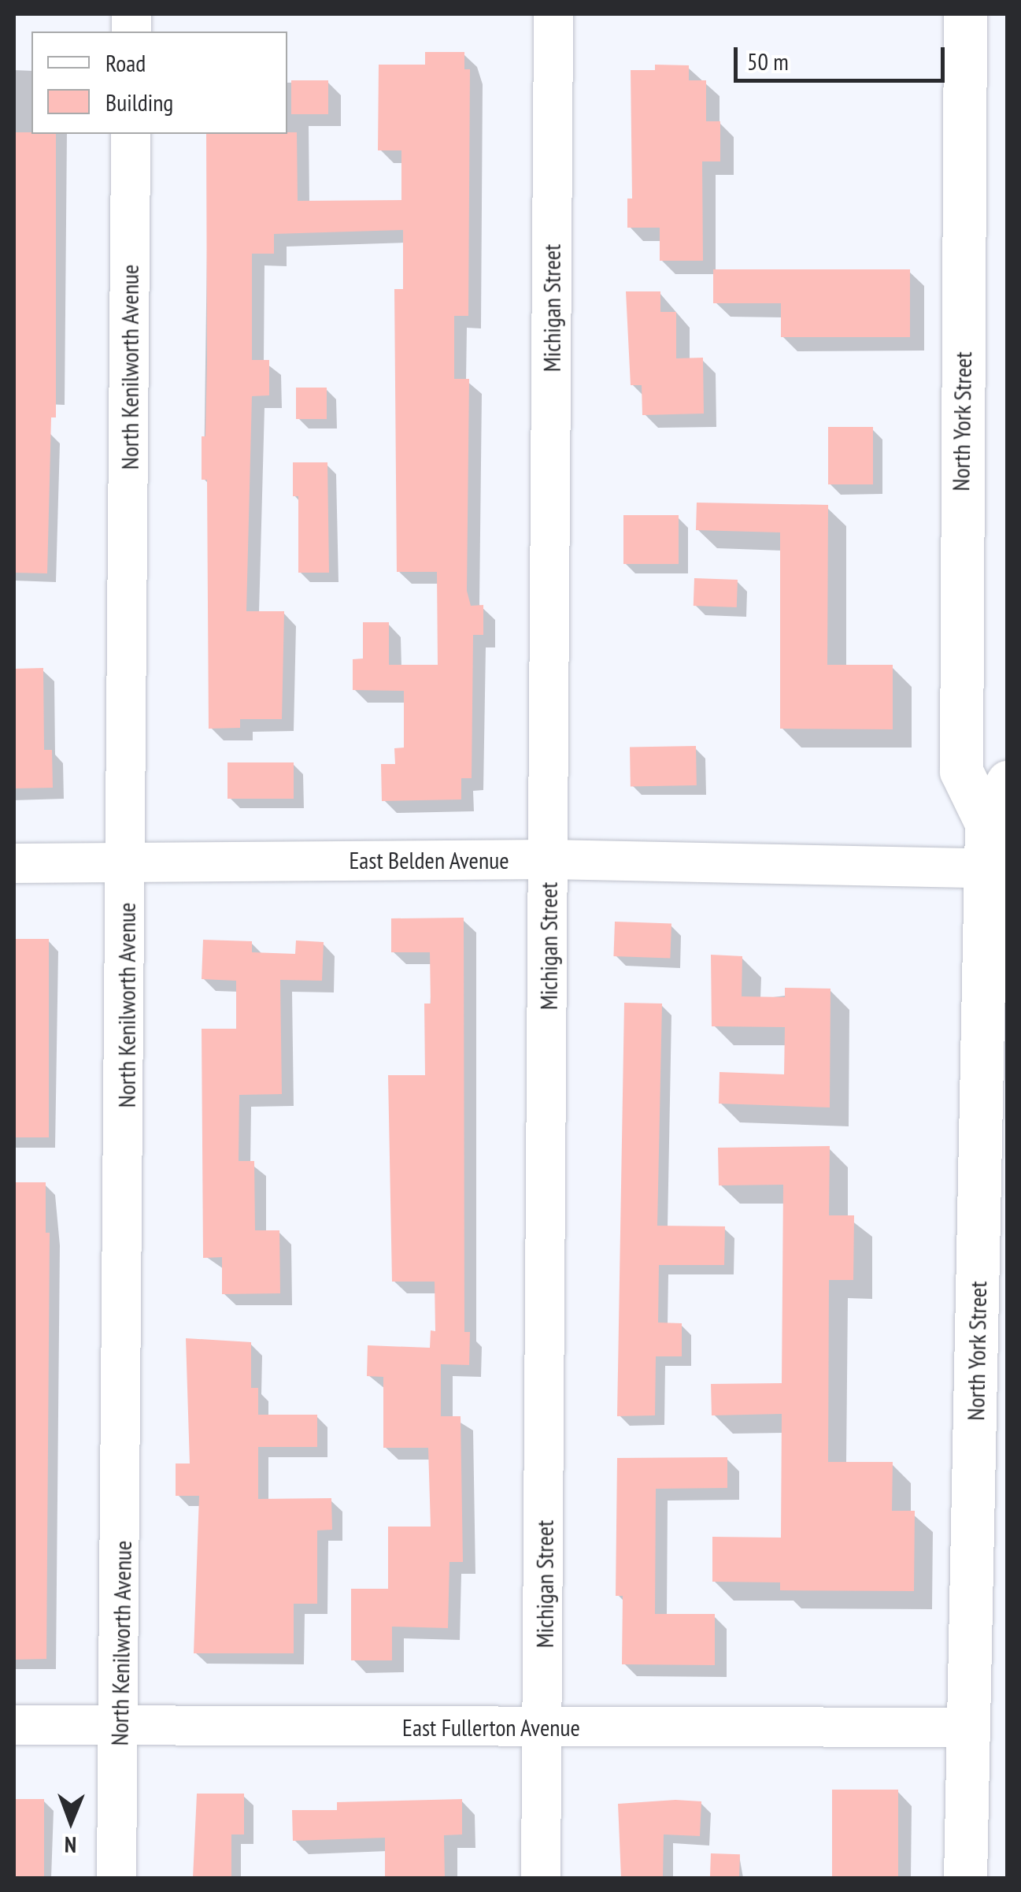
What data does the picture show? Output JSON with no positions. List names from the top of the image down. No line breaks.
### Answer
{"streets":{"main road":["North York Street"],"street":["Michigan Street","North Kenilworth Avenue","East Belden Avenue","East Fullerton Avenue"]},"crossings":[["Michigan Street","East Belden Avenue"],["Michigan Street","East Fullerton Avenue"],["North Kenilworth Avenue","East Belden Avenue"],["North Kenilworth Avenue","East Fullerton Avenue"],["North York Street","East Belden Avenue"],["North York Street","East Fullerton Avenue"]],"legend":["Road","Building"],"scale_bar":"50 m","north":"bottom"}
